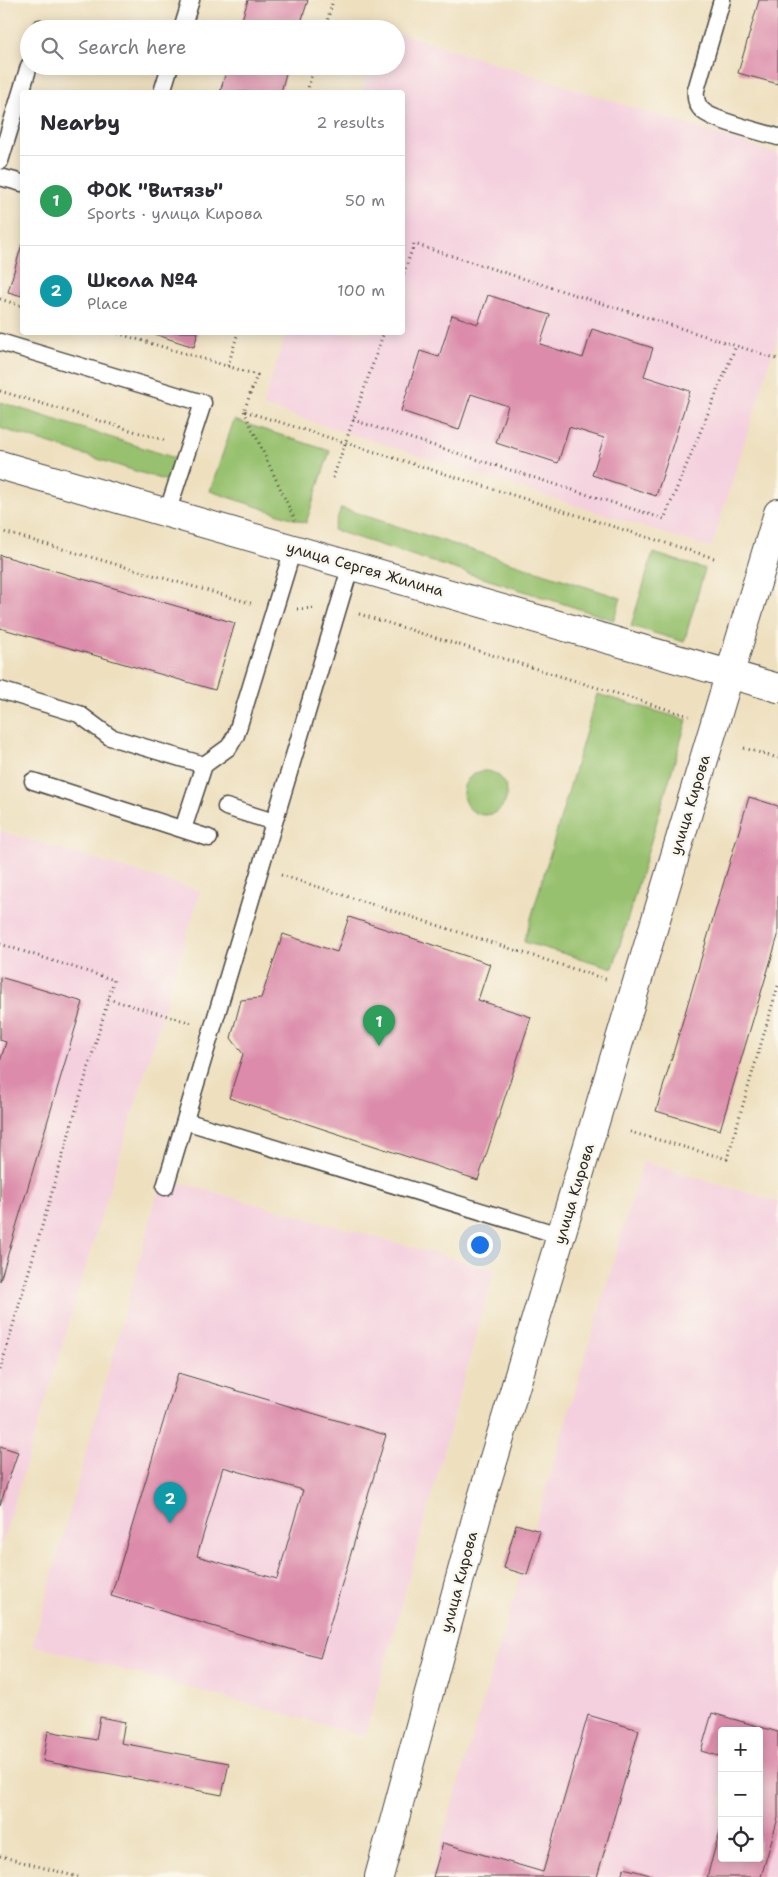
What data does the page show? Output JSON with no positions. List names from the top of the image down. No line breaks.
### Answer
{"streets":{"street":["улица Сергея Жилина","улица Кирова"]},"crossings":[["улица Сергея Жилина","улица Кирова"]],"page":{"search":"Search here","heading":["Nearby","2 results"],"list":[{"mark":"1","name":"ФОК \"Витязь\"","note":"Sports · улица Кирова","value":"50 m"},{"mark":"2","name":"Школа №4","note":"Place","value":"100 m"}],"pins":["1","2"],"map_buttons":["+","−"]}}
